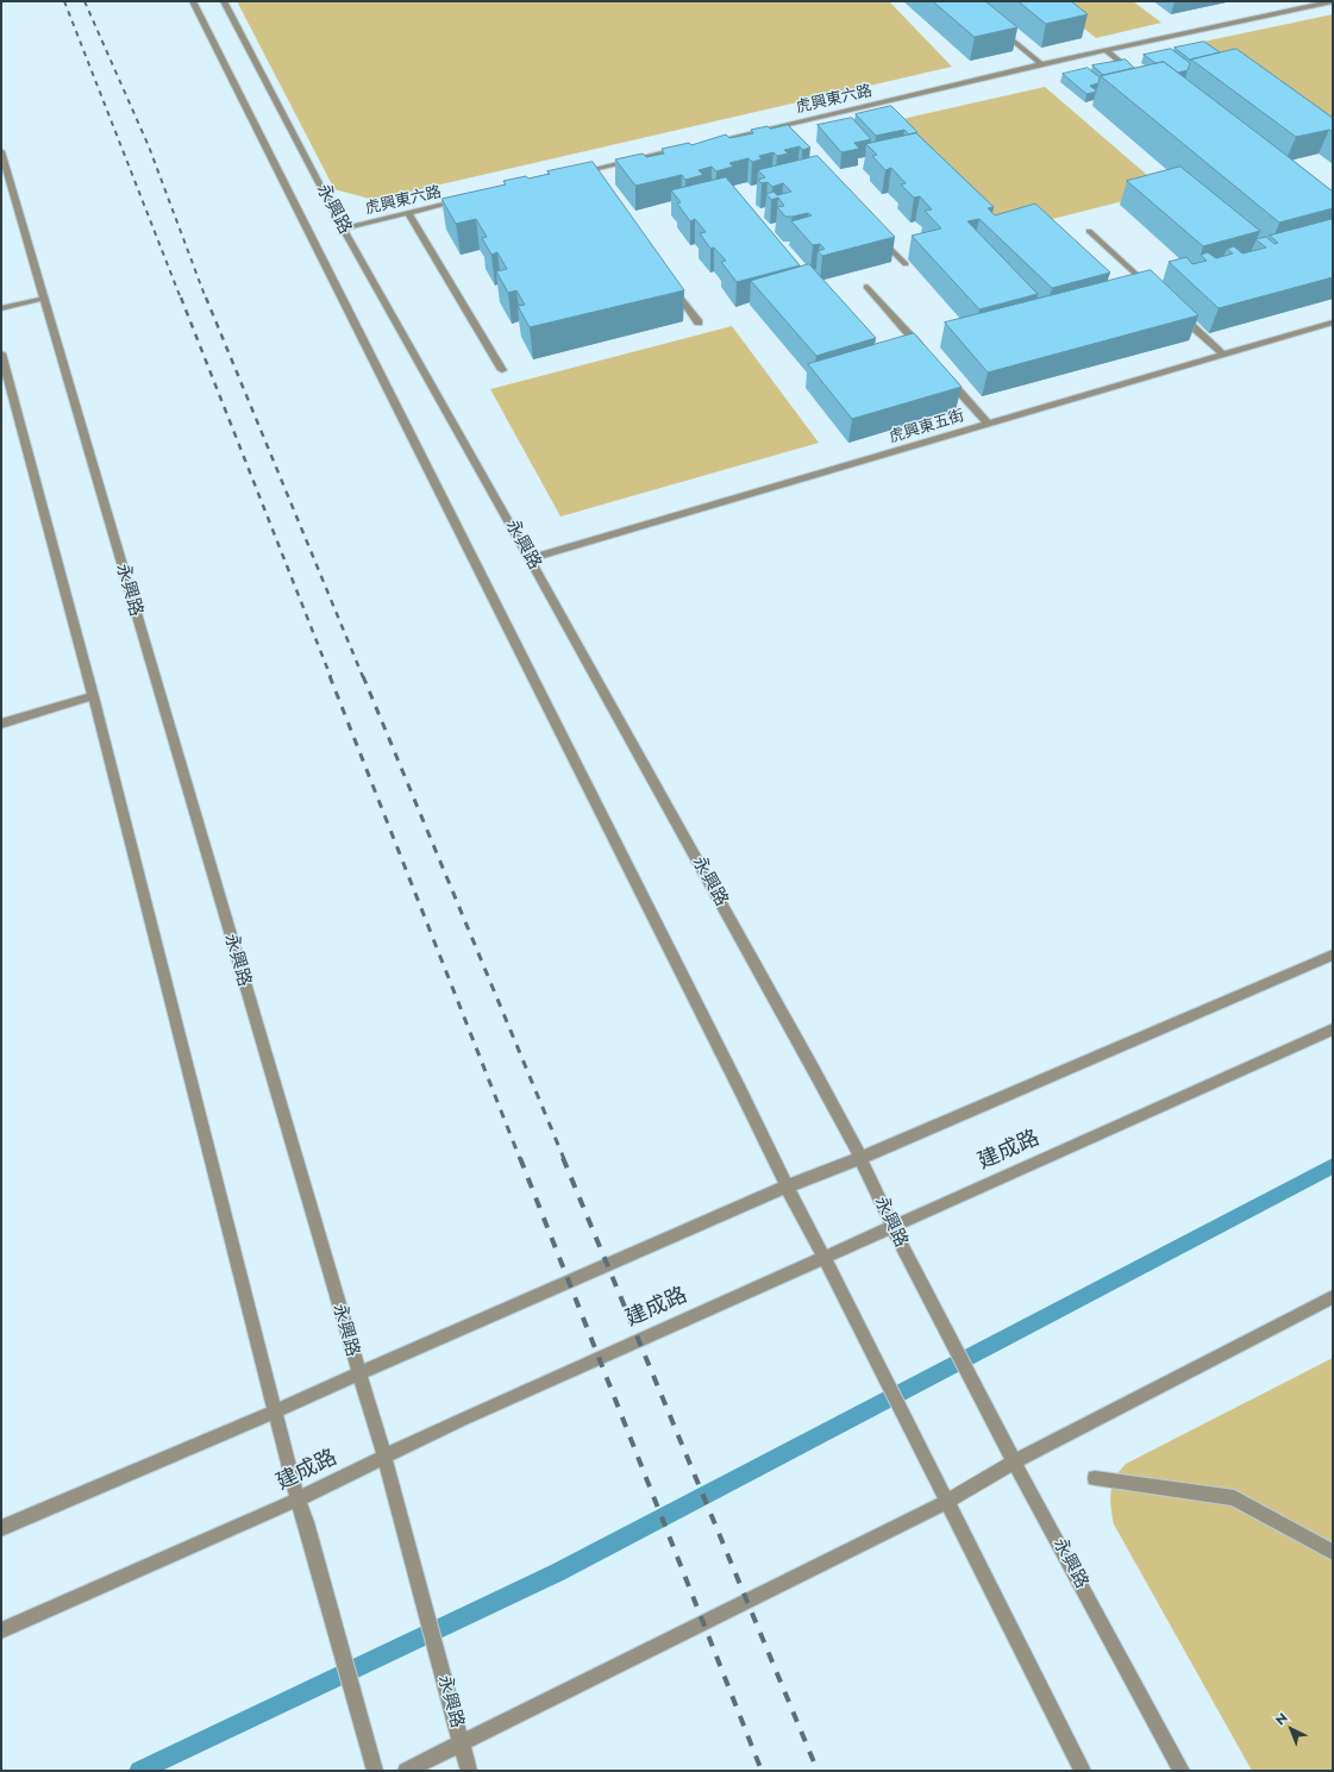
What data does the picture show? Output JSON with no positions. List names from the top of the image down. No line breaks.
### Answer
{"streets":{"street":["虎興東六路","永興路","虎興東五街","建成路"]},"crossings":[["虎興東六路","永興路"],["永興路","虎興東五街"],["永興路","建成路"]],"north":"top left"}
